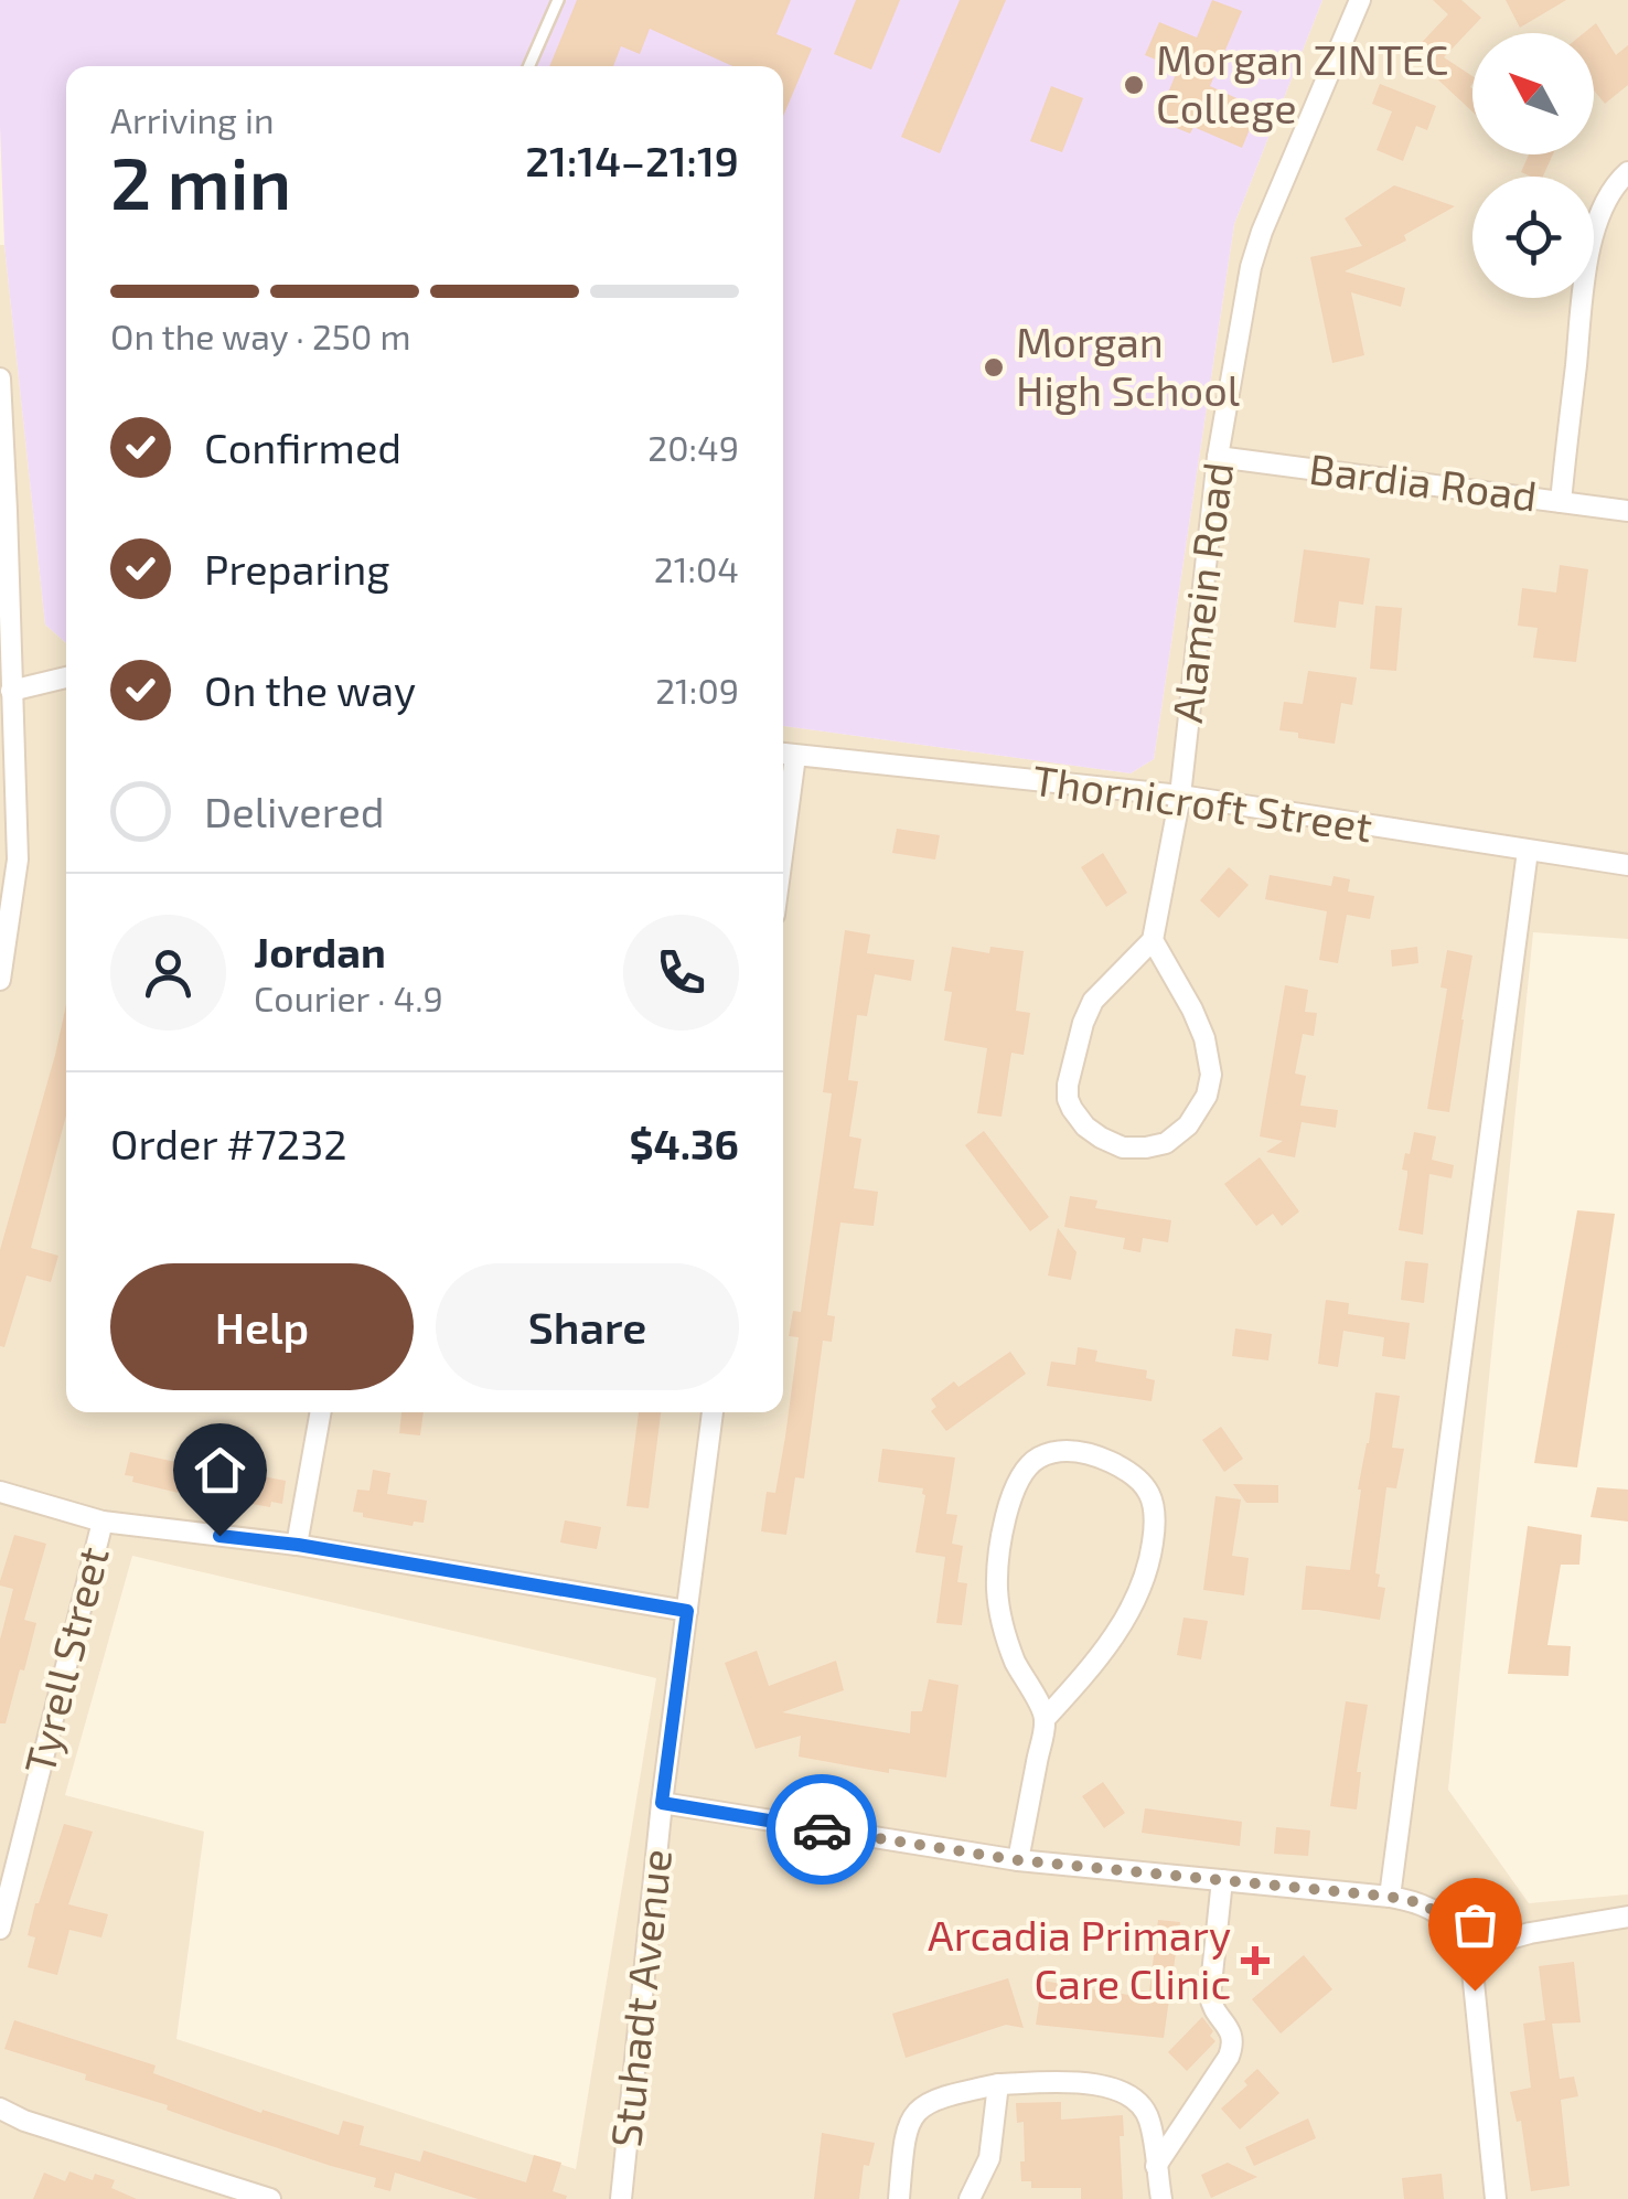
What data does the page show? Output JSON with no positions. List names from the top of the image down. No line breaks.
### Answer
{"streets":{"street":["Bardia Road","Alamein Road","Thornicroft Street","Tyrell Street","Stuhadt Avenue"]},"crossings":[["Bardia Road","Alamein Road"],["Alamein Road","Thornicroft Street"]],"places":{"other":["Morgan ZINTEC College","Morgan High School"],"health":["Arcadia Primary Care Clinic"]},"north":"top left","page":{"heading":["2 min","Arriving in","21:14–21:19"],"panel":["Jordan","Courier · 4.9","Order #7232","$4.36"],"bar":"On the way · 250 m","list":[["Confirmed","20:49"],["Preparing","21:04"],["On the way","21:09"],"Delivered"],"buttons":["Help","Share"]}}
